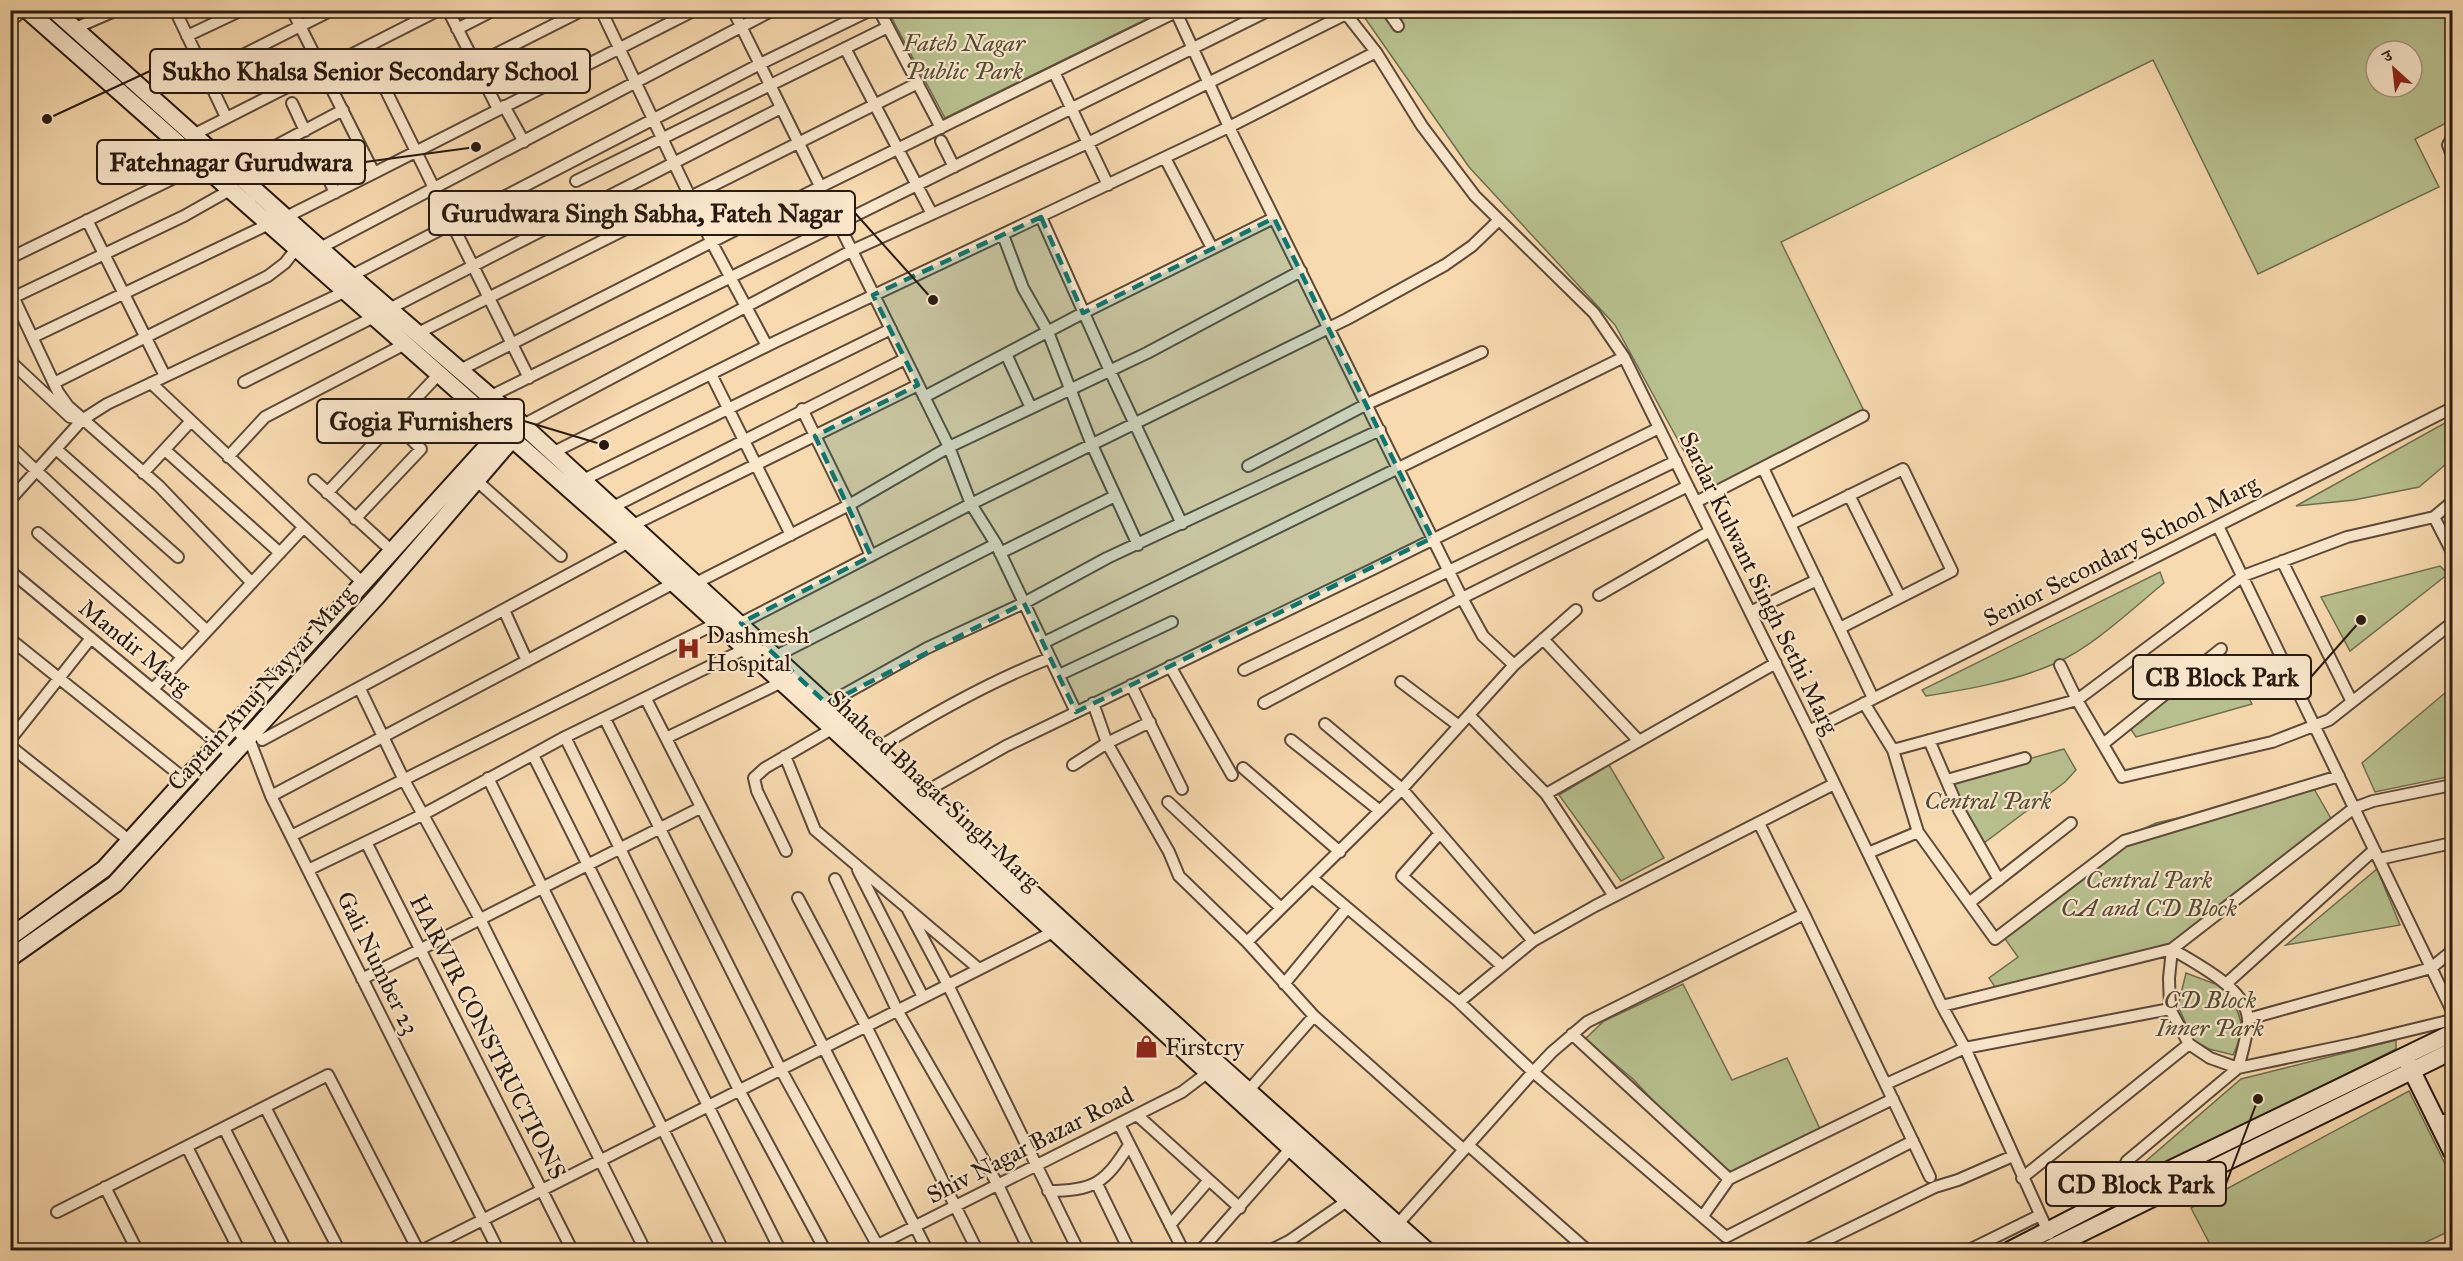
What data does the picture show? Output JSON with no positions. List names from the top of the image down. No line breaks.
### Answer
{"streets":{"main road":["Captain Anuj Nayyar Marg","Shaheed Bhagat Singh Marg"],"street":["Senior Secondary School Marg","Sardar Kulwant Singh Sethi Marg","Mandir Marg","Gali Number 23","HARVIR CONSTRUCTIONS","Shiv Nagar Bazar Road"]},"crossings":[["Senior Secondary School Marg","Sardar Kulwant Singh Sethi Marg"],["Mandir Marg","Captain Anuj Nayyar Marg"],["Captain Anuj Nayyar Marg","Shaheed Bhagat Singh Marg"],["Captain Anuj Nayyar Marg","Gali Number 23"],["Shaheed Bhagat Singh Marg","Shiv Nagar Bazar Road"]],"parks":["Fateh Nagar Public Park","Central Park","Central Park CA and CD Block","CD Block Inner Park"],"places":{"other":["Sukho Khalsa Senior Secondary School","Fatehnagar Gurudwara","Gurudwara Singh Sabha, Fateh Nagar","Gogia Furnishers","CB Block Park","CD Block Park"],"hospital":["Dashmesh Hospital"],"shop":["Firstcry"]},"north":"top left"}
